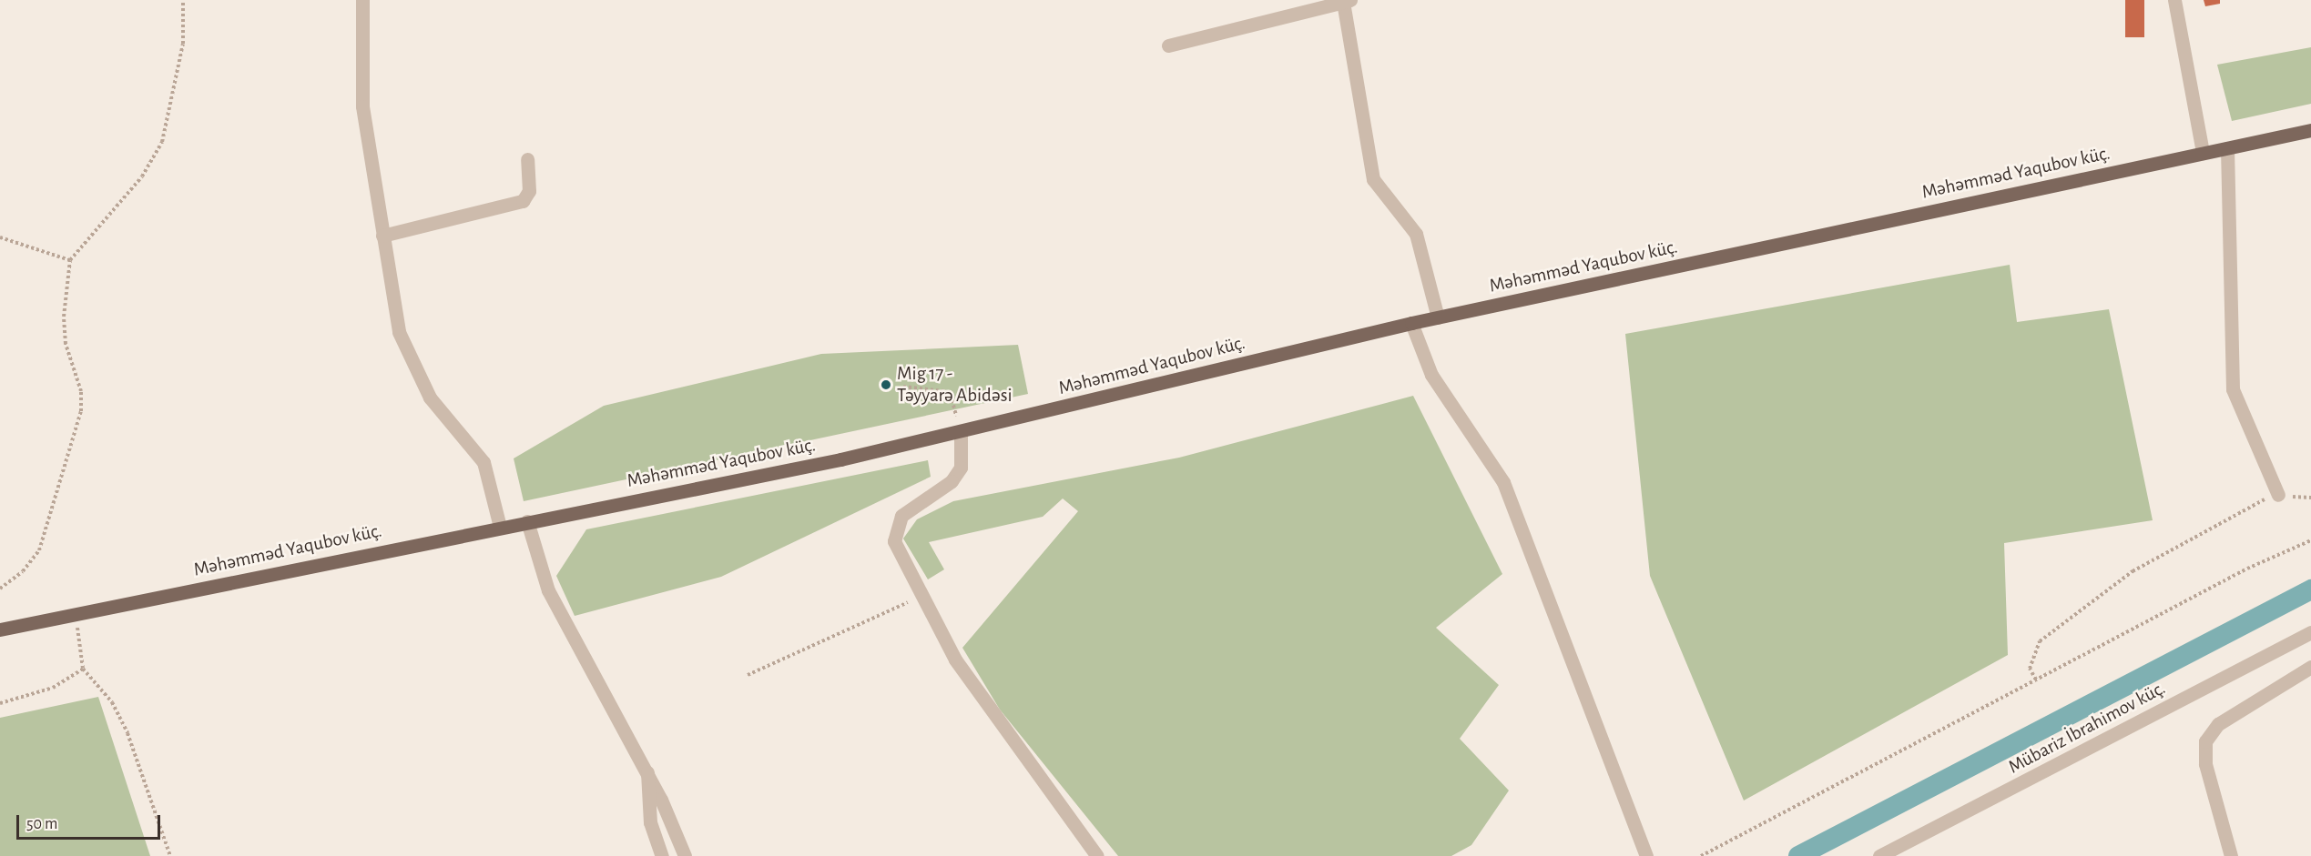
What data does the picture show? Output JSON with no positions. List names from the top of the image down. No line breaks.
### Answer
{"streets":{"main road":["Məhəmməd Yaqubov küç."],"street":["Mübariz İbrahimov küç."]},"places":["Mig 17 - Təyyarə Abidəsi"],"scale_bar":"50 m"}
